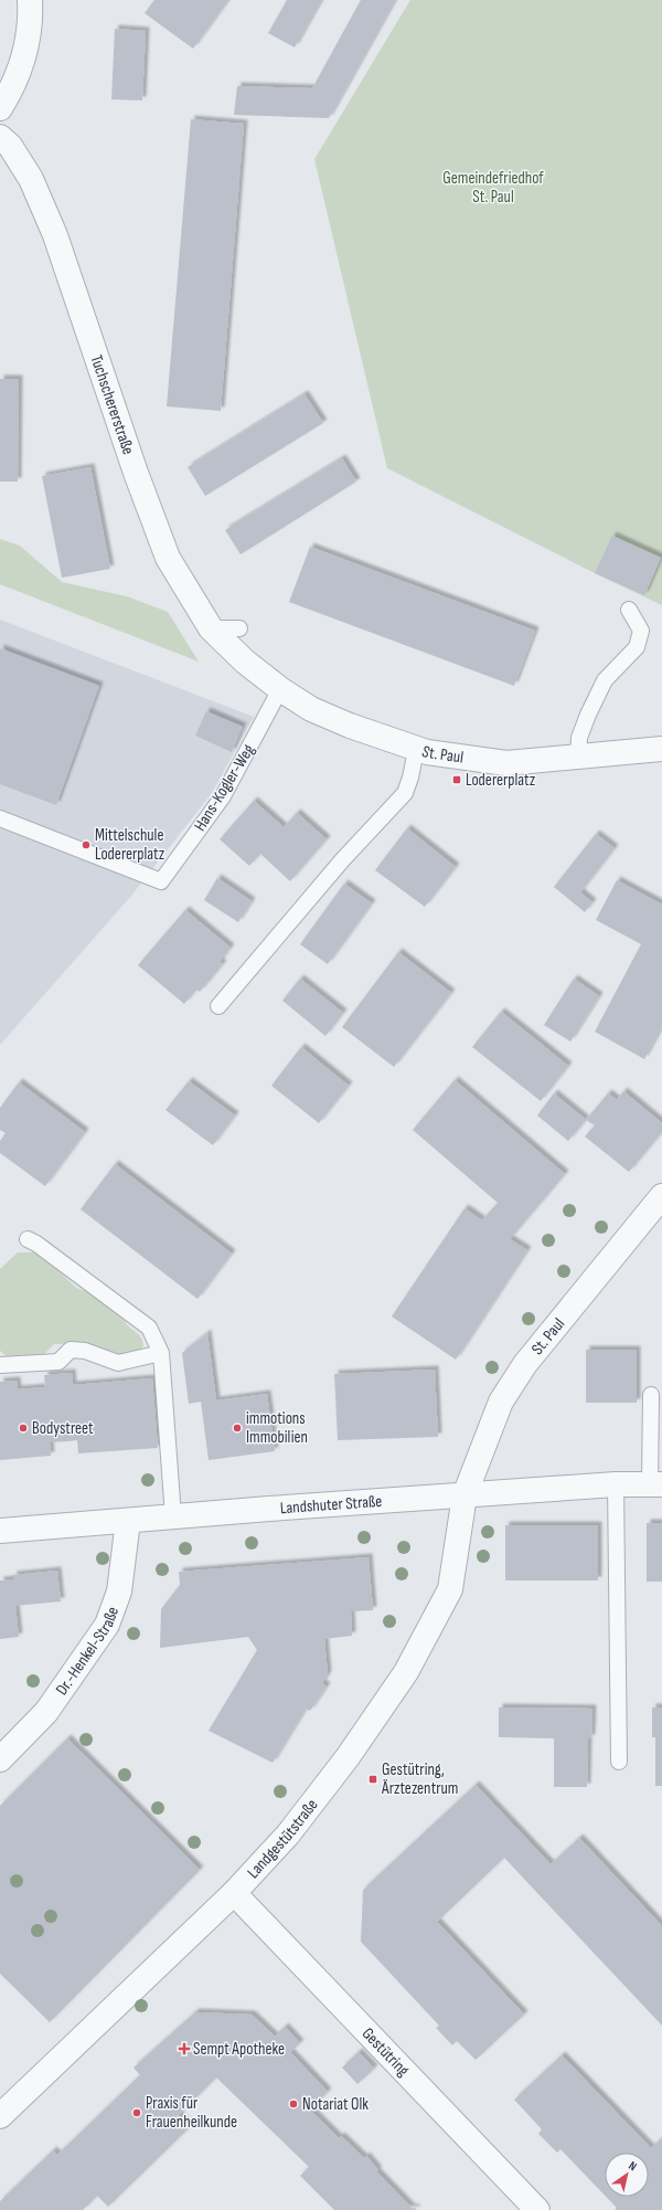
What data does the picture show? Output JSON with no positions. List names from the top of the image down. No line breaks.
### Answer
{"streets":{"street":["Tuchschererstraße","St. Paul","Landshuter Straße","Dr.-Henkel-Straße","Landgestütstraße","Gestütring"],"lane":["Hans-Kogler-Weg"]},"crossings":[["Tuchschererstraße","St. Paul"],["St. Paul","Hans-Kogler-Weg"],["St. Paul","Landshuter Straße"],["St. Paul","Landgestütstraße"],["Landshuter Straße","Dr.-Henkel-Straße"],["Landshuter Straße","Landgestütstraße"],["Landgestütstraße","Gestütring"]],"parks":["Gemeindefriedhof St. Paul"],"places":{"transit":["Lodererplatz","Gestütring, Ärztezentrum"],"other":["Mittelschule Lodererplatz","Bodystreet","immotions Immobilien","Notariat Olk","Praxis für Frauenheilkunde"],"health":["Sempt Apotheke"]},"north":"top right"}
